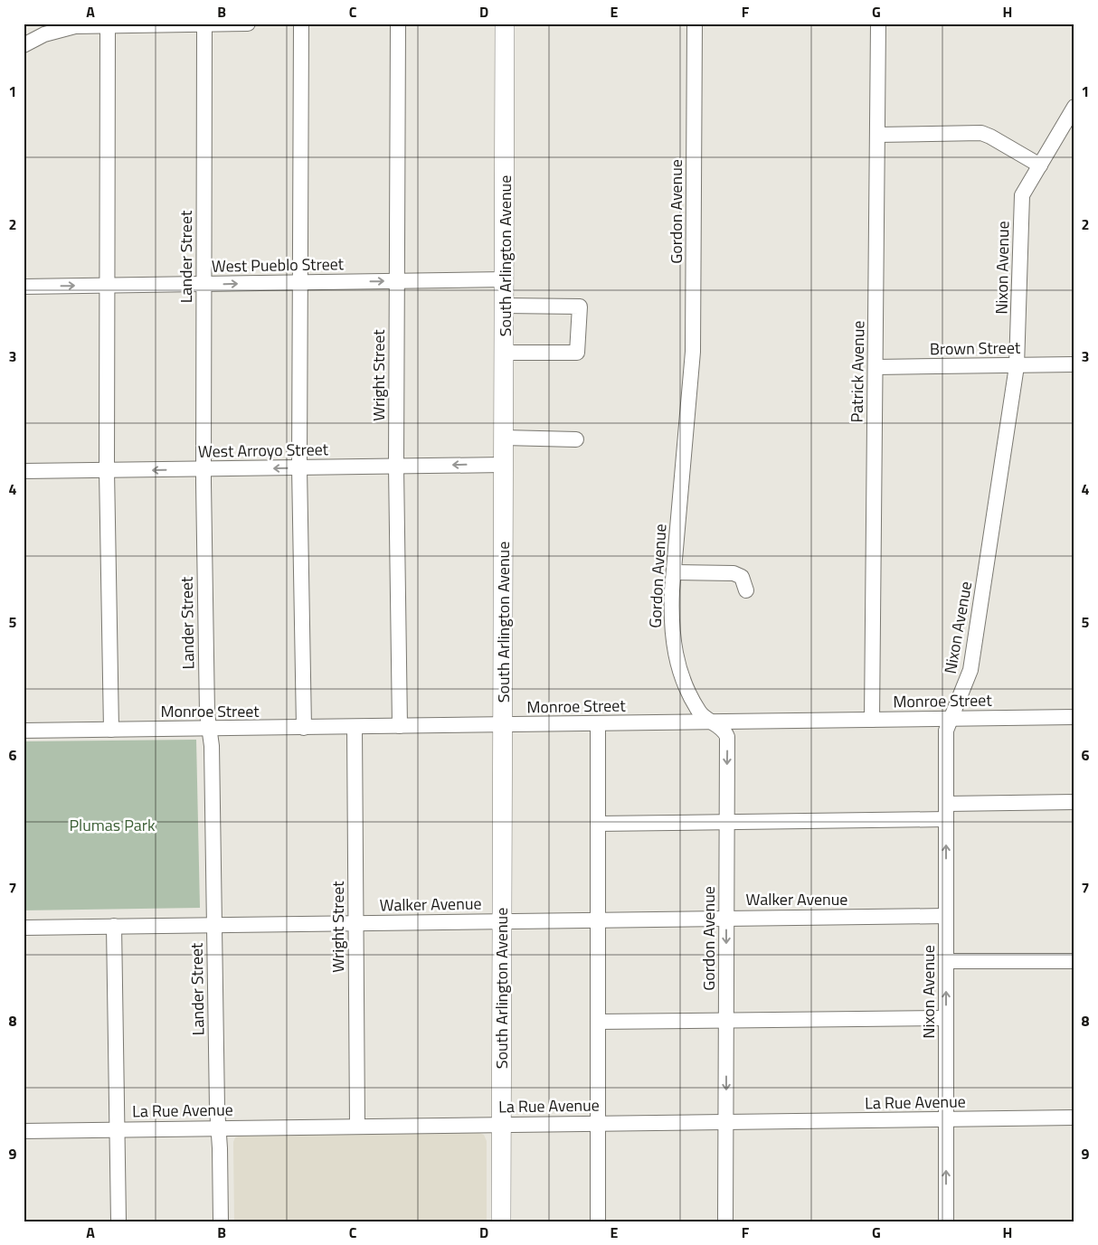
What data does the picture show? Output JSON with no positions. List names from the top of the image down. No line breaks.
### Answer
{"streets":{"main road":["South Arlington Avenue"],"street":["Gordon Avenue","Lander Street","West Pueblo Street","Nixon Avenue","Brown Street","Patrick Avenue","Wright Street","West Arroyo Street","Monroe Street","Walker Avenue","La Rue Avenue"]},"crossings":[["Gordon Avenue","Monroe Street"],["Gordon Avenue","Walker Avenue"],["Gordon Avenue","La Rue Avenue"],["South Arlington Avenue","West Pueblo Street"],["South Arlington Avenue","West Arroyo Street"],["South Arlington Avenue","Monroe Street"],["South Arlington Avenue","Walker Avenue"],["South Arlington Avenue","La Rue Avenue"],["Lander Street","West Pueblo Street"],["Lander Street","West Arroyo Street"],["Lander Street","Monroe Street"],["Lander Street","Walker Avenue"],["Lander Street","La Rue Avenue"],["West Pueblo Street","Wright Street"],["Nixon Avenue","Brown Street"],["Nixon Avenue","Monroe Street"],["Nixon Avenue","Walker Avenue"],["Nixon Avenue","La Rue Avenue"],["Brown Street","Patrick Avenue"],["Patrick Avenue","Monroe Street"],["Wright Street","West Arroyo Street"],["Wright Street","Monroe Street"],["Wright Street","Walker Avenue"],["Wright Street","La Rue Avenue"]],"one_way":["West Pueblo Street","West Arroyo Street"],"parks":["Plumas Park"],"grid":{"columns":["A","B","C","D","E","F","G","H"],"rows":["1","2","3","4","5","6","7","8","9"]}}
